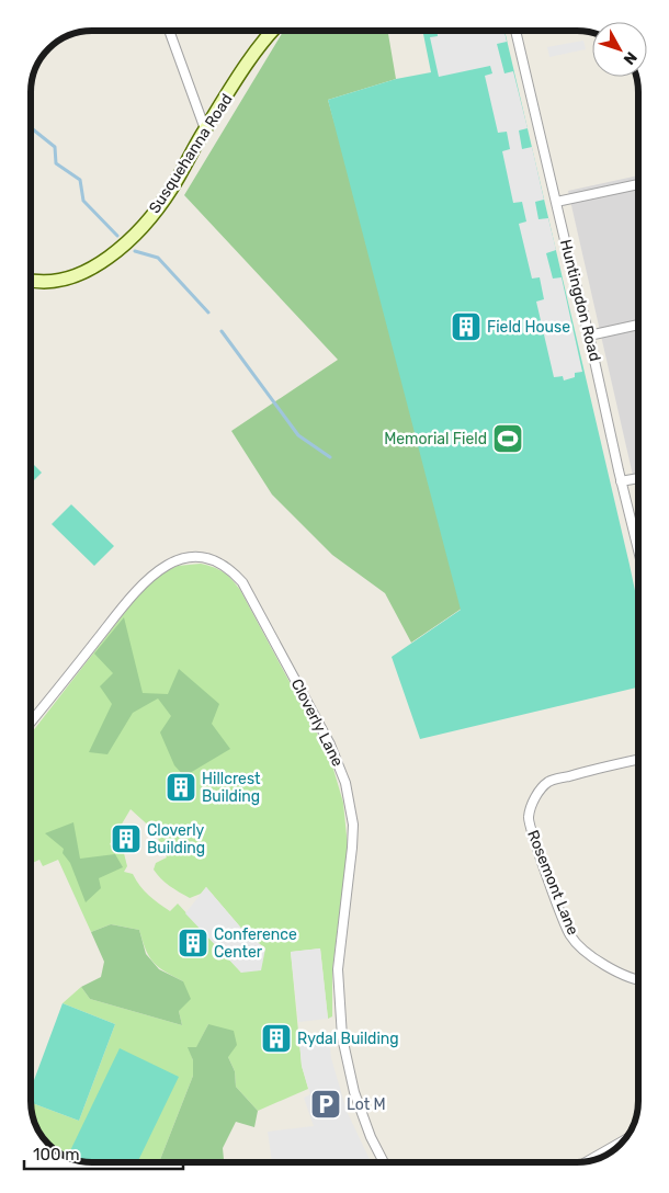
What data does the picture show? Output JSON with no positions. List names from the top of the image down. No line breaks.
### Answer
{"streets":{"main road":["Susquehanna Road"],"street":["Huntingdon Road","Cloverly Lane","Rosemont Lane"]},"places":{"building":["Field House","Hillcrest Building","Cloverly Building","Conference Center","Rydal Building"],"sports":["Memorial Field"],"parking":["Lot M"]},"scale_bar":"100 m","north":"bottom right"}
